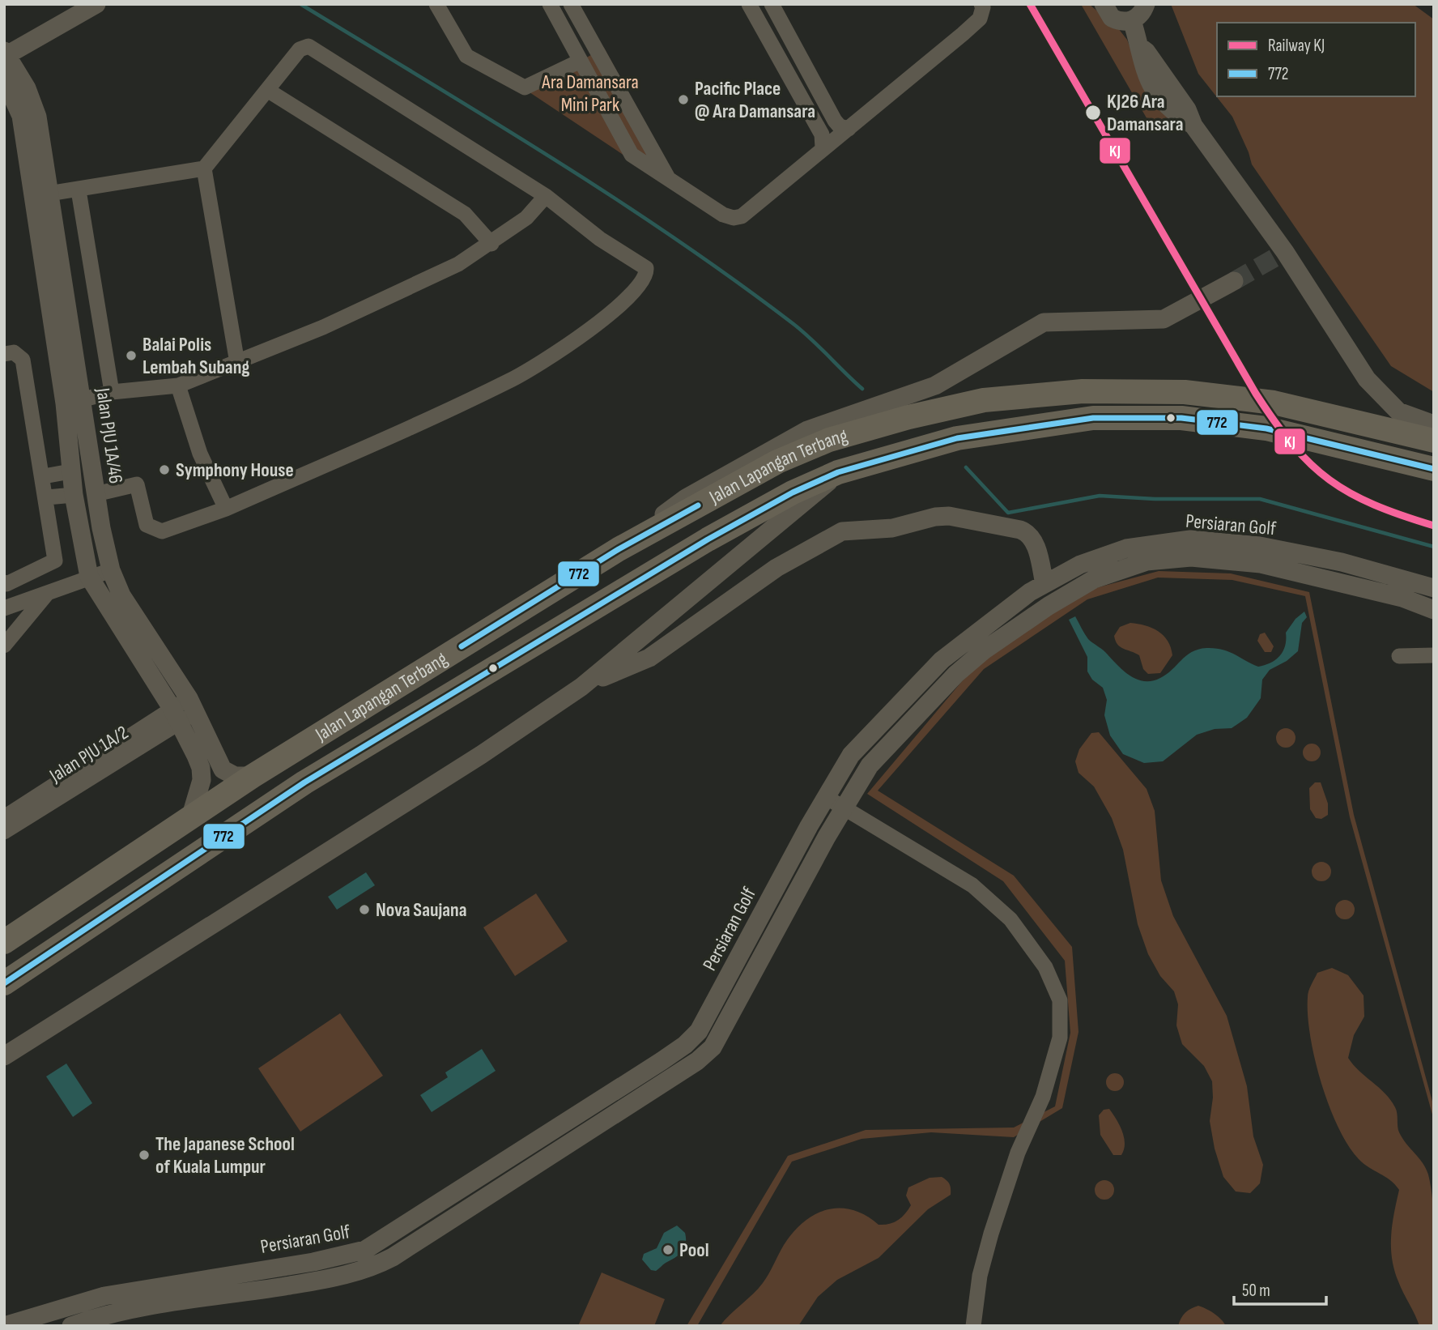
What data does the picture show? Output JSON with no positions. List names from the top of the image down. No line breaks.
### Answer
{"streets":{"main road":["Jalan Lapangan Terbang"],"street":["Jalan PJU 1A/46","Persiaran Golf","Jalan PJU 1A/2"]},"crossings":[["Jalan PJU 1A/46","Jalan Lapangan Terbang"],["Jalan PJU 1A/46","Jalan PJU 1A/2"]],"parks":["Ara Damansara Mini Park"],"places":["Pacific Place @ Ara Damansara","KJ26 Ara Damansara","Balai Polis Lembah Subang","Symphony House","Nova Saujana","The Japanese School of Kuala Lumpur","Pool"],"lines":["rail line KJ","transit line 772"],"legend":["Railway KJ","772"],"scale_bar":"50 m"}
